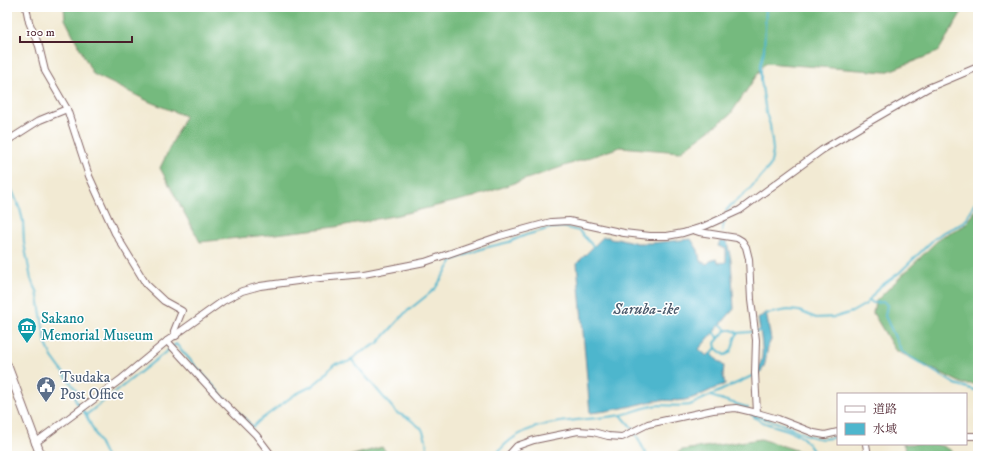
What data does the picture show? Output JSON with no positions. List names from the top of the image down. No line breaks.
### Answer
{"water":["Saruba-ike"],"places":{"museum":["Sakano Memorial Museum"],"public building":["Tsudaka Post Office"]},"legend":["道路","水域"],"scale_bar":"100 m"}
